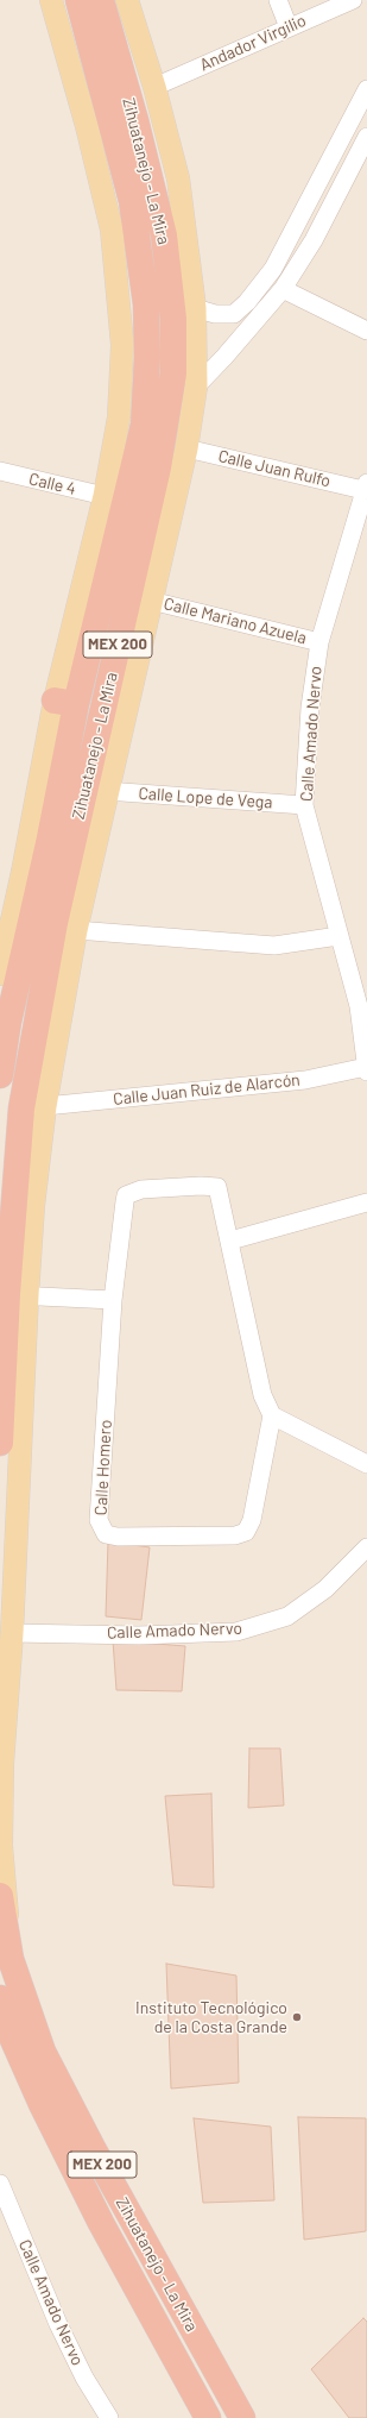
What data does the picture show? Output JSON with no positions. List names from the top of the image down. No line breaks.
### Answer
{"streets":{"highway":["Zihuatanejo - La Mira","MEX 200"],"street":["Andador Virgilio","Calle Juan Rulfo","Calle 4","Calle Mariano Azuela","Calle Amado Nervo","Calle Lope de Vega","Calle Juan Ruiz de Alarcón","Calle Homero"]},"crossings":[["Calle Juan Rulfo","Calle Amado Nervo"],["Calle Mariano Azuela","Calle Amado Nervo"],["Calle Amado Nervo","Calle Lope de Vega"],["Calle Amado Nervo","Calle Juan Ruiz de Alarcón"]],"places":["Instituto Tecnológico de la Costa Grande"]}
